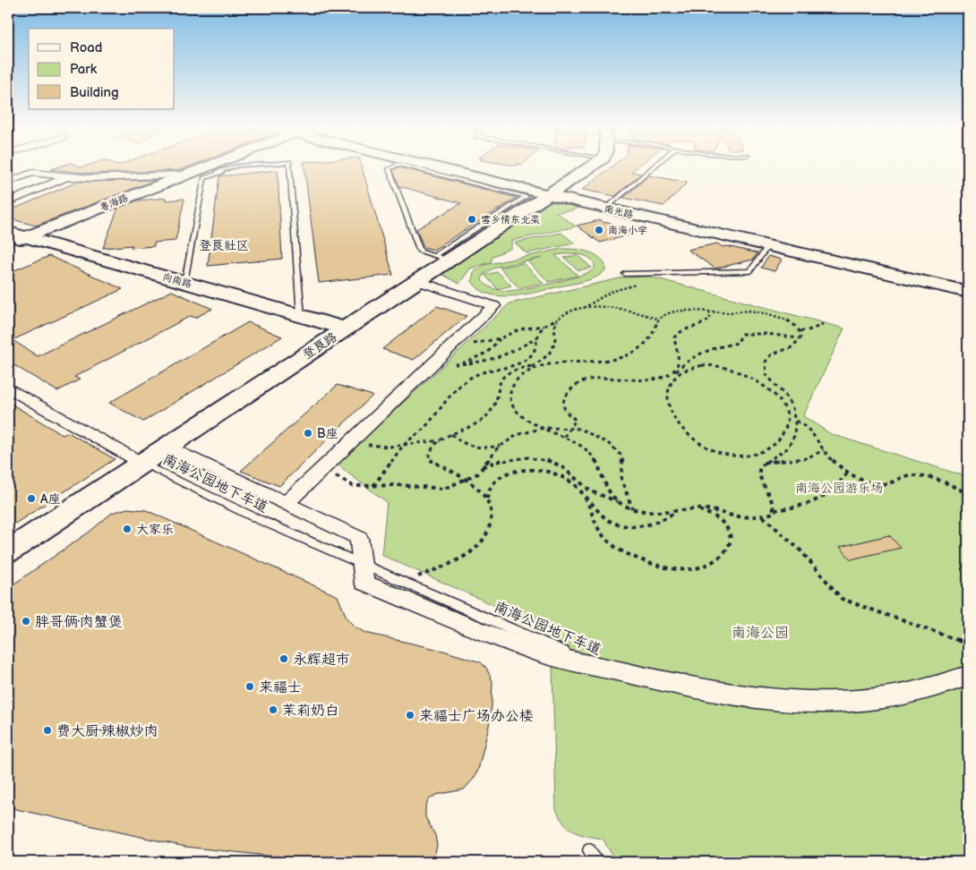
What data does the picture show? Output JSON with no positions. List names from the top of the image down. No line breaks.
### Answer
{"streets":{"main road":["粤海路","南光路","向南路","登良路"],"lane":["南海公园地下车道"]},"crossings":[["粤海路","向南路"],["南光路","登良路"],["向南路","登良路"],["登良路","南海公园地下车道"]],"districts":["登良社区"],"parks":["南海公园游乐场","南海公园"],"places":["雪乡情东北菜","南海小学","B座","A座","大家乐","胖哥俩·肉蟹煲","永辉超市","来福士","茉莉奶白","来福士广场办公楼","费大厨·辣椒炒肉"],"legend":["Road","Park","Building"]}
